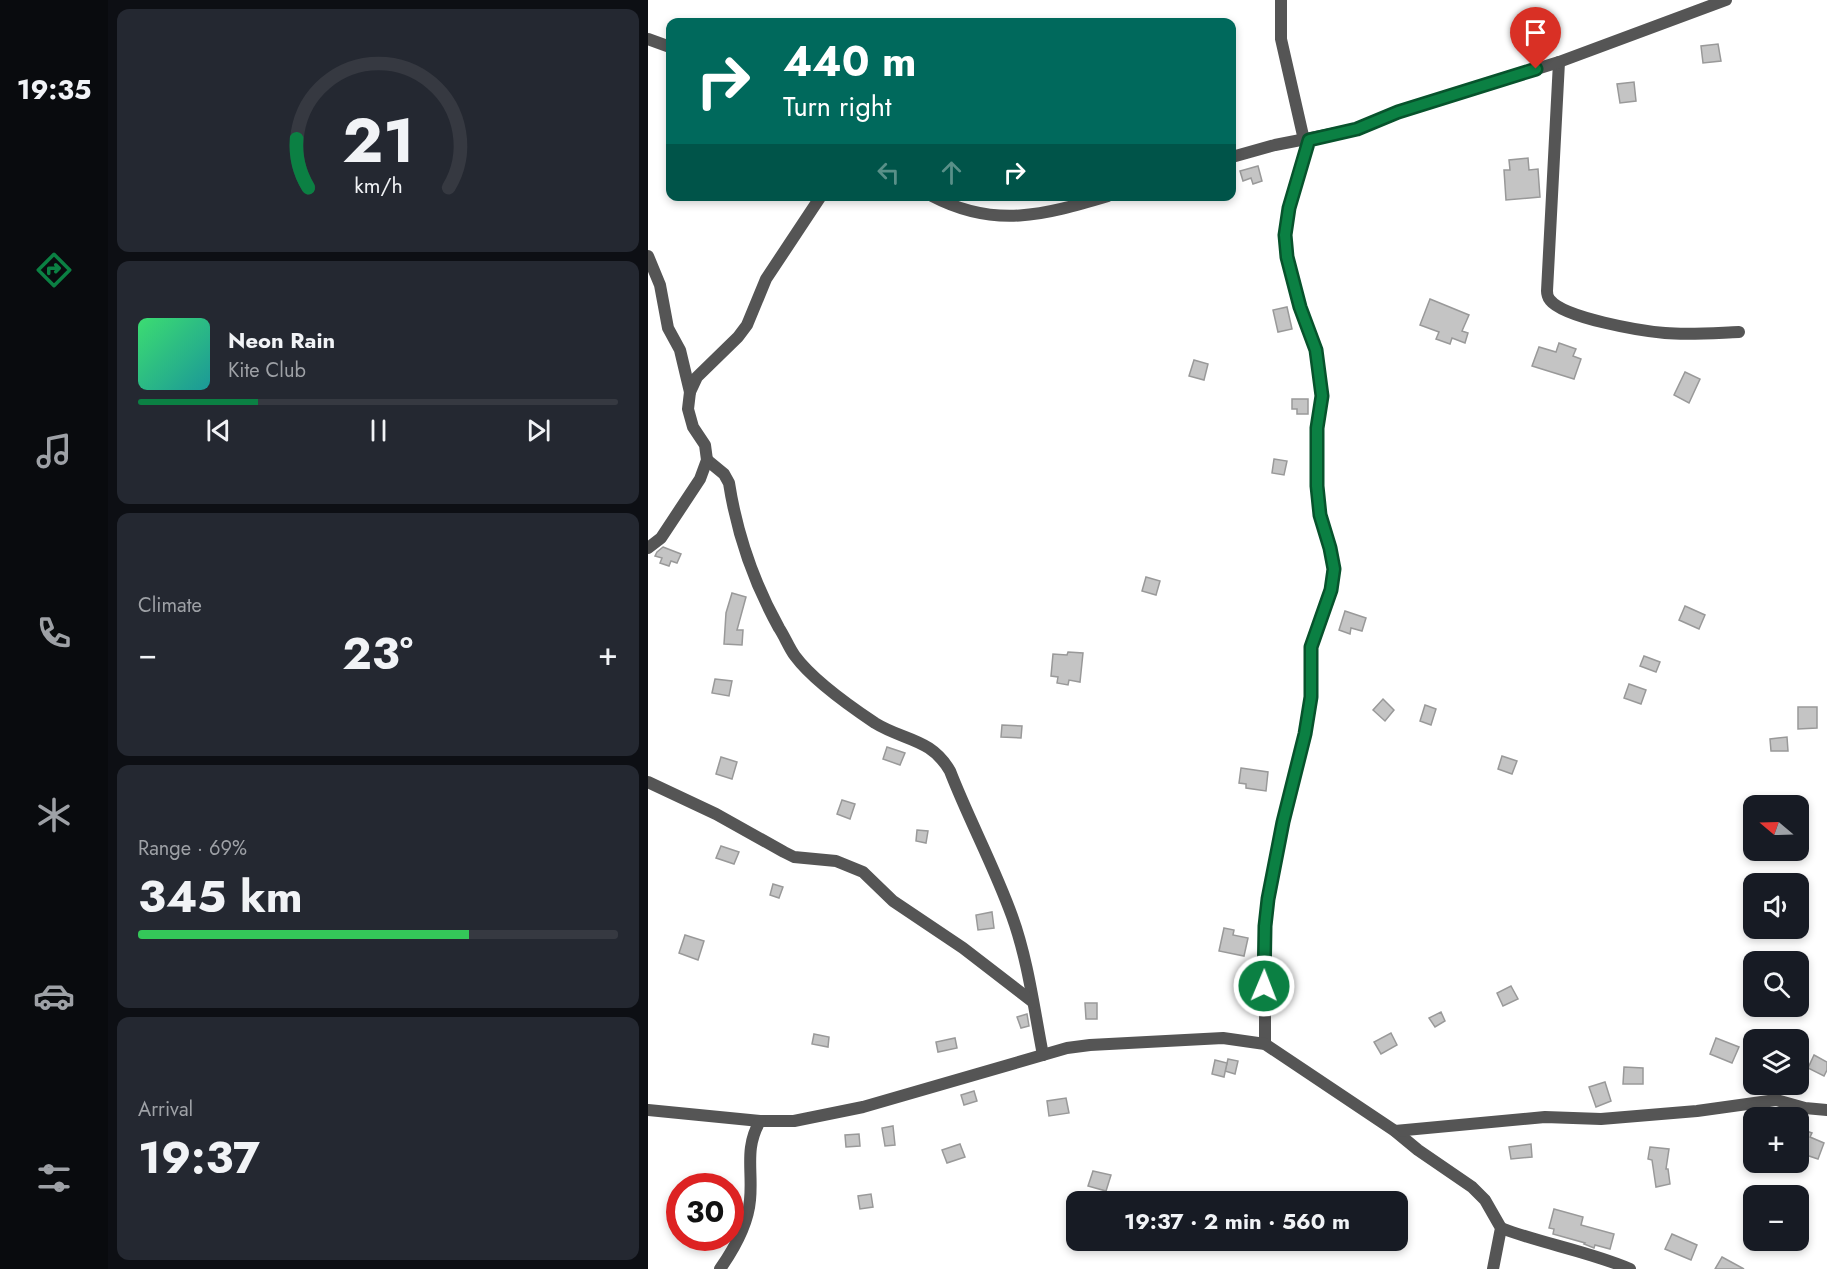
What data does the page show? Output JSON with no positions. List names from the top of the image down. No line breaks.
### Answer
{"north":"left","page":{"tabs":"19:35","turn":["440 m","Turn right"],"song":["Neon Rain","Kite Club"],"tile":["Climate",["Range · 69%","345 km"],["Arrival","19:37"]],"heat":["−","23°","+"],"map_buttons":["+","−"],"limit":"30","trip":"19:37 · 2 min · 560 m","gauge":["21","km/h"]}}
